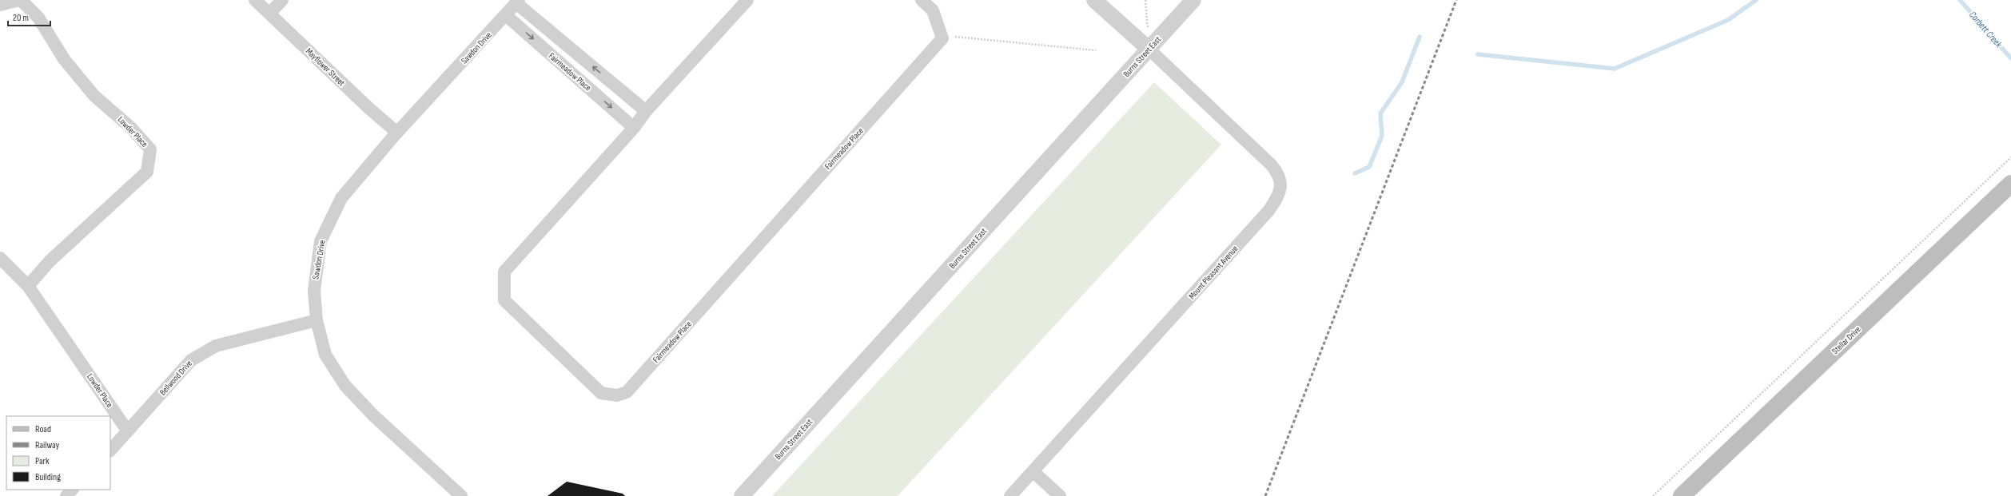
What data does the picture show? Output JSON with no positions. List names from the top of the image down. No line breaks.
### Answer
{"streets":{"main road":["Stellar Drive"],"street":["Sawdon Drive","Burns Street East","Mayflower Street","Fairmeadow Place","Lowder Place","Mount Pleasant Avenue","Bellwood Drive"]},"crossings":[["Sawdon Drive","Mayflower Street"],["Sawdon Drive","Fairmeadow Place"],["Sawdon Drive","Bellwood Drive"],["Burns Street East","Mount Pleasant Avenue"],["Lowder Place","Bellwood Drive"]],"water":["Corbett Creek"],"legend":["Road","Railway","Park","Building"],"scale_bar":"20 m"}
